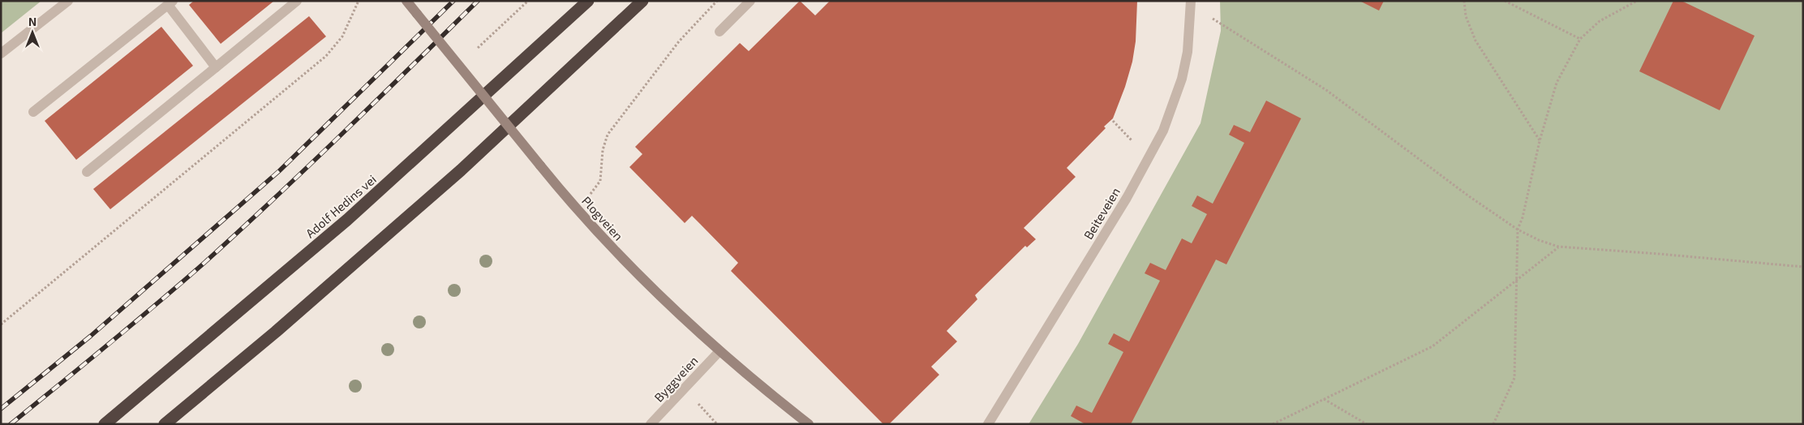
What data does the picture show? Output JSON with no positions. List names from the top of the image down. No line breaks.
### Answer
{"streets":{"highway":["Adolf Hedins vei"],"street":["Beiteveien","Plogveien","Byggveien"]},"crossings":[["Plogveien","Byggveien"]],"north":"top"}
